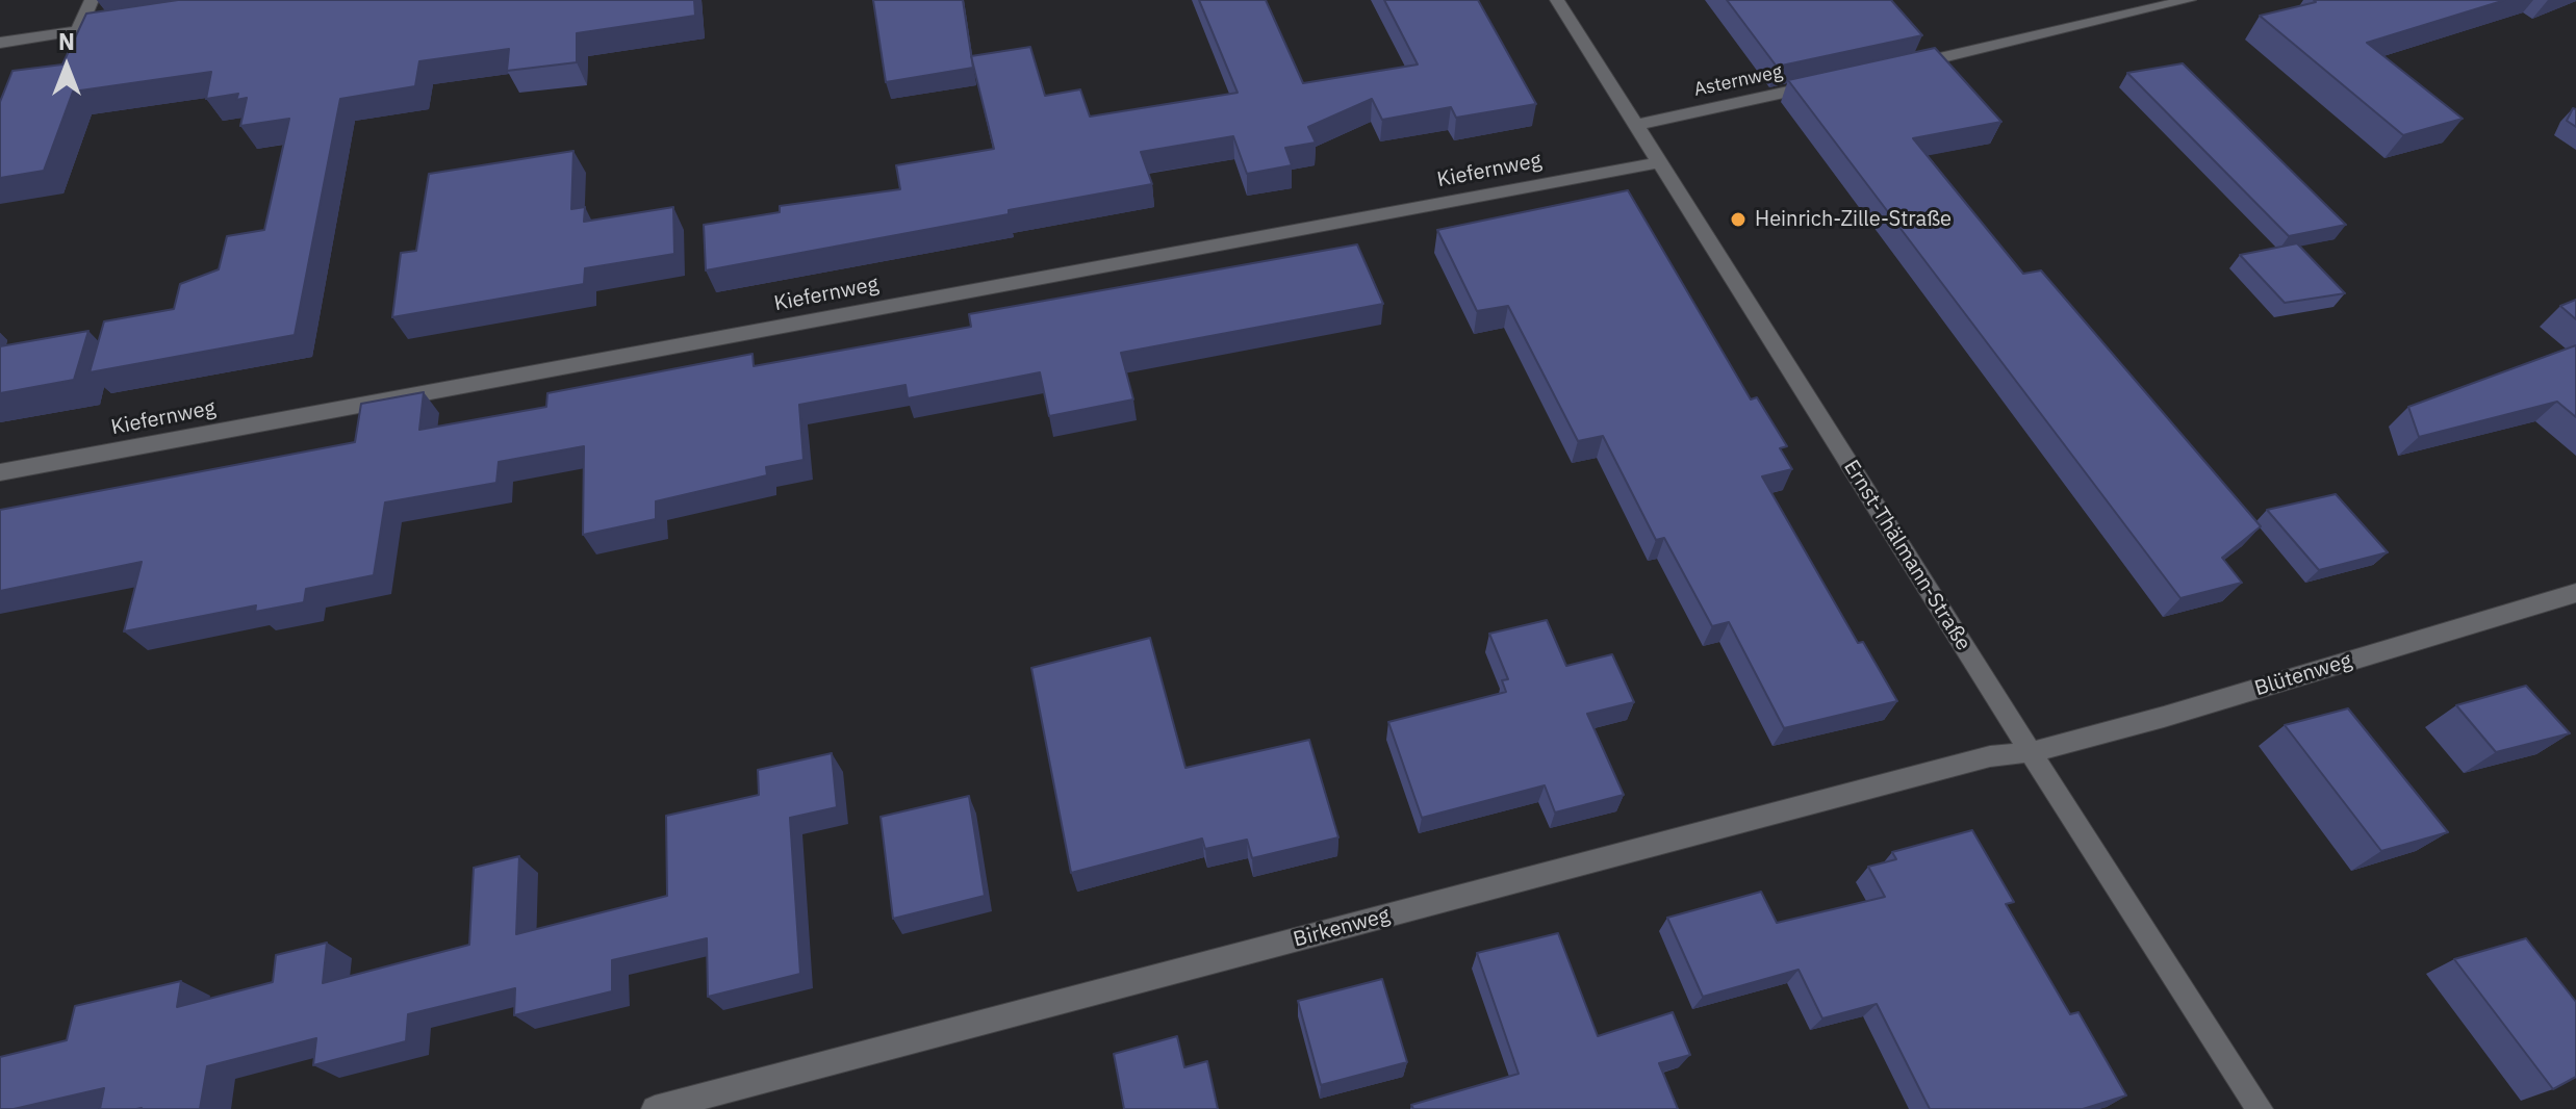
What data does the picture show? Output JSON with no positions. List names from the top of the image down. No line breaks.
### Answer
{"streets":{"street":["Asternweg","Kiefernweg","Ernst-Thälmann-Straße","Blütenweg","Birkenweg"]},"crossings":[["Asternweg","Ernst-Thälmann-Straße"],["Kiefernweg","Ernst-Thälmann-Straße"],["Ernst-Thälmann-Straße","Blütenweg"],["Ernst-Thälmann-Straße","Birkenweg"],["Blütenweg","Birkenweg"]],"places":["Heinrich-Zille-Straße"],"north":"top"}
